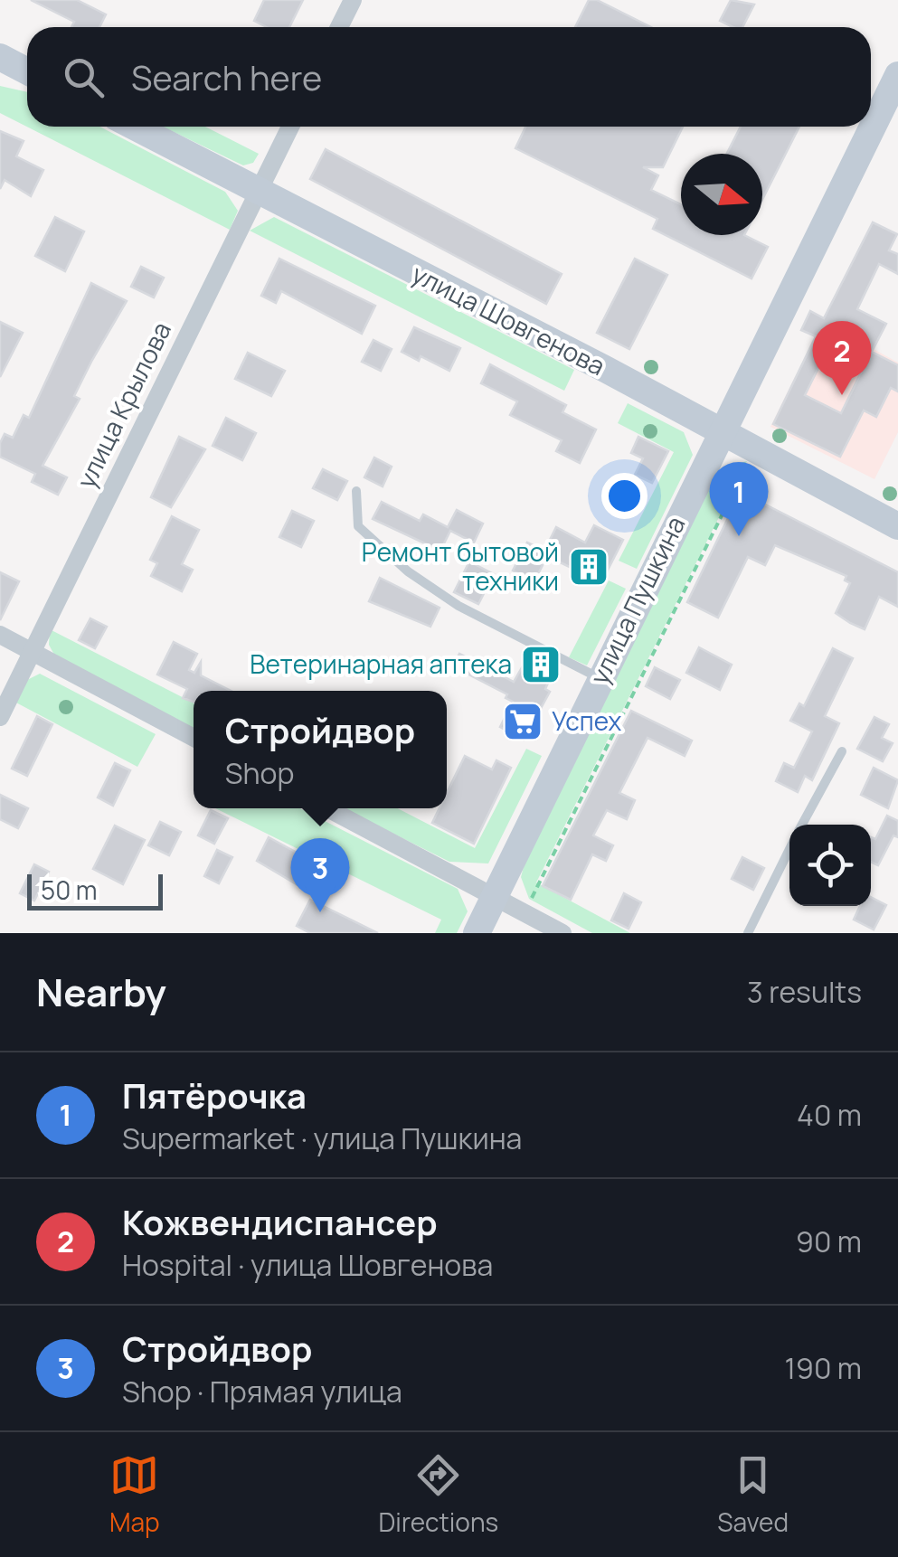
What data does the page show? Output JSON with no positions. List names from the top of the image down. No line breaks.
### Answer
{"streets":{"main road":["улица Шовгенова","улица Пушкина"],"street":["улица Крылова"]},"crossings":[["улица Шовгенова","улица Крылова"],["улица Шовгенова","улица Пушкина"]],"places":{"building":["Ремонт бытовой техники","Ветеринарная аптека"],"supermarket":["Успех"]},"scale_bar":"50 m","north":"right","page":{"search":"Search here","pins":["2","1","3"],"popup":["Стройдвор","Shop"],"scale":"50 m","heading":["Nearby","3 results"],"list":[{"mark":"1","name":"Пятёрочка","note":"Supermarket · улица Пушкина","value":"40 m"},{"mark":"2","name":"Кожвендиспансер","note":"Hospital · улица Шовгенова","value":"90 m"},{"mark":"3","name":"Стройдвор","note":"Shop · Прямая улица","value":"190 m"}],"nav":["Map","Directions","Saved"]}}
